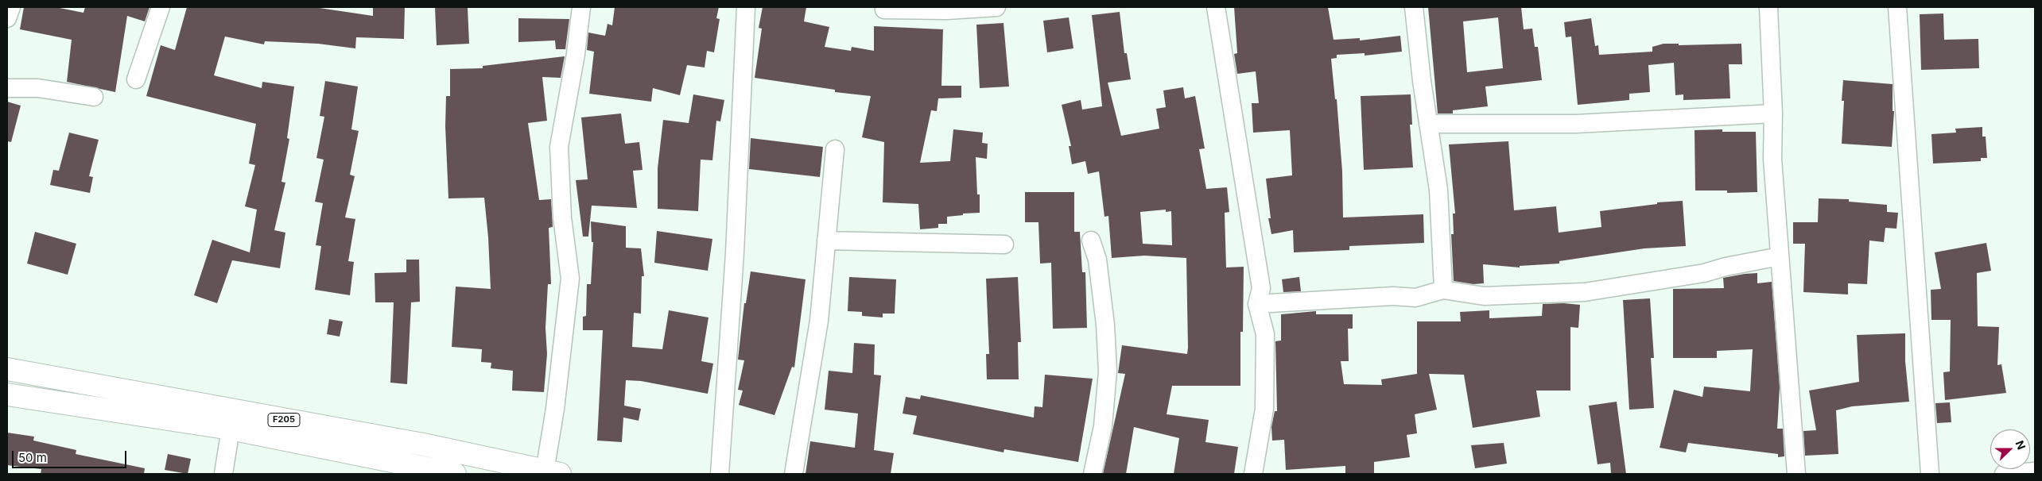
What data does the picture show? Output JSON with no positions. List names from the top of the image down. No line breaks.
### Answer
{"streets":{"main road":["F205"]},"scale_bar":"50 m","north":"right"}
